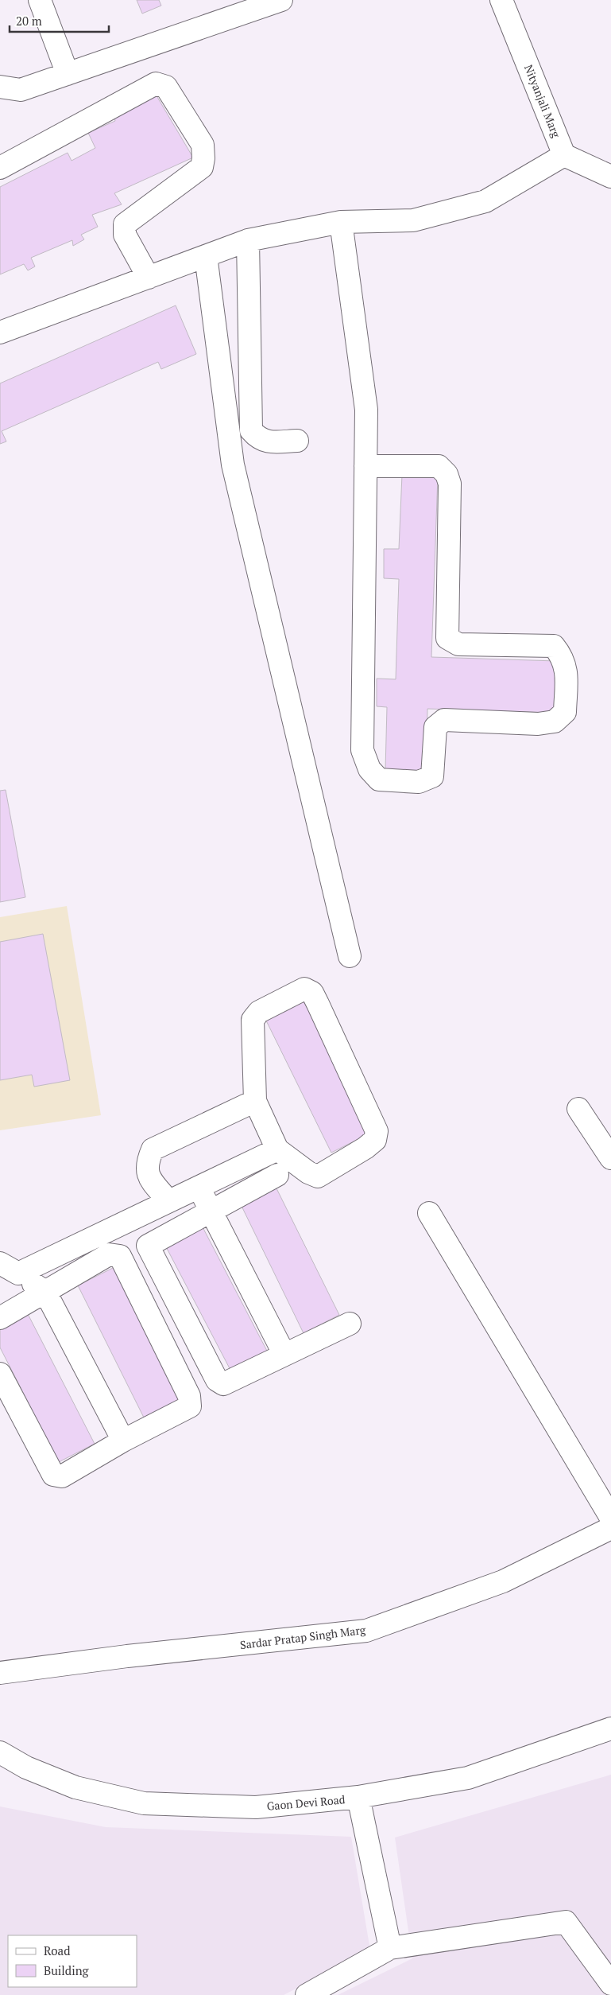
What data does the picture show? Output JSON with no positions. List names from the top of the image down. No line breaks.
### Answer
{"streets":{"street":["Nityanjali Marg","Sardar Pratap Singh Marg","Gaon Devi Road"]},"legend":["Road","Building"],"scale_bar":"20 m"}
